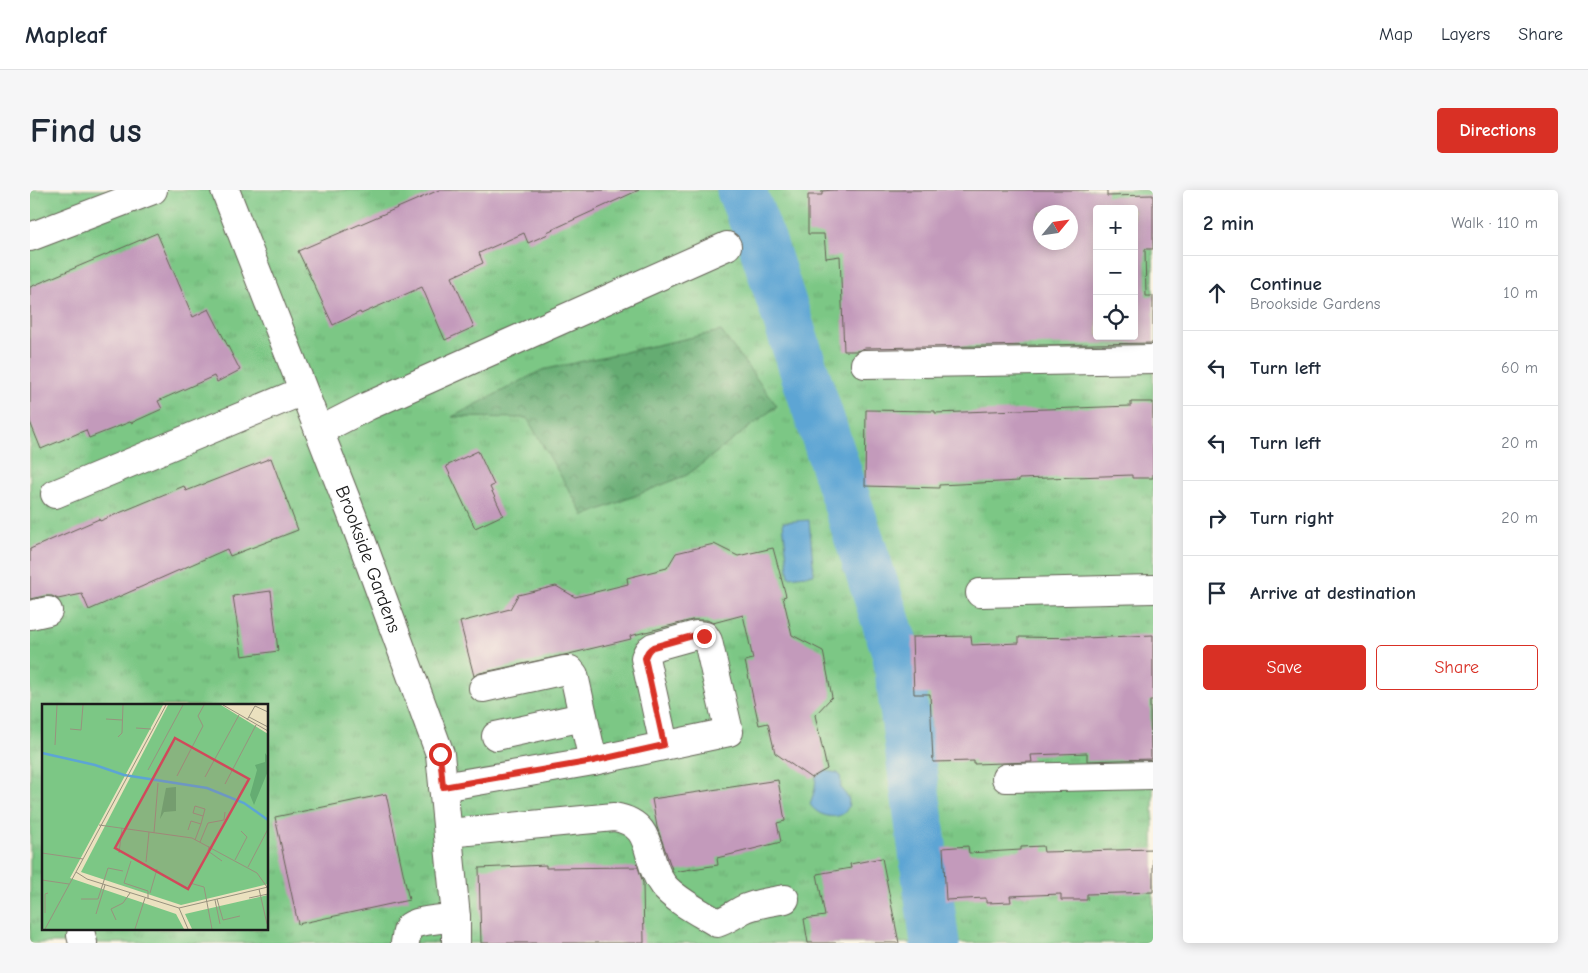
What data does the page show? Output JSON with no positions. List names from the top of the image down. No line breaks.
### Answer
{"streets":{"street":["Brookside Gardens"]},"north":"top right","page":{"header":"Mapleaf","nav":["Map","Layers","Share"],"buttons":["Directions",["Save","Share"]],"title":"Find us","heading":["2 min","Walk · 110 m"],"map_buttons":["+","−"],"list":[["Continue","Brookside Gardens","10 m"],["Turn left","60 m"],["Turn left","20 m"],["Turn right","20 m"],"Arrive at destination"]}}
